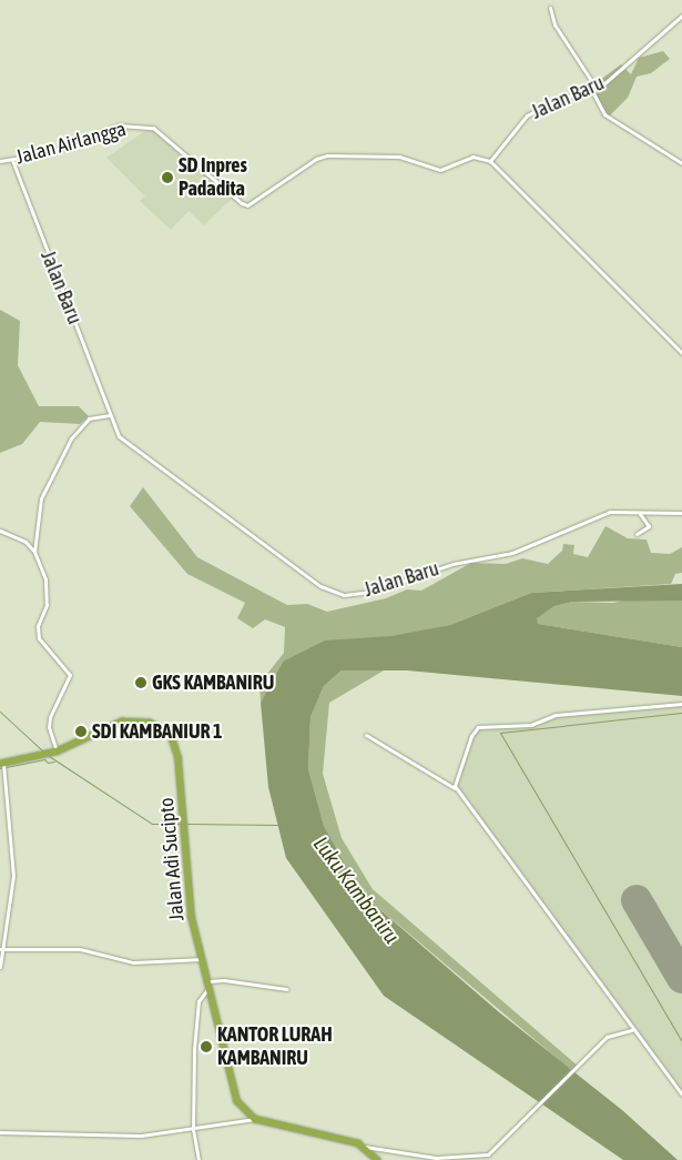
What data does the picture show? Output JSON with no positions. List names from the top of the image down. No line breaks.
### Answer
{"streets":{"highway":["Jalan Adi Sucipto"],"street":["Jalan Baru","Jalan Airlangga"]},"crossings":[["Jalan Baru","Jalan Airlangga"]],"water":["Luku Kambaniru"],"places":["SD Inpres Padadita","GKS KAMBANIRU","SDI KAMBANIUR 1","KANTOR LURAH KAMBANIRU"]}
